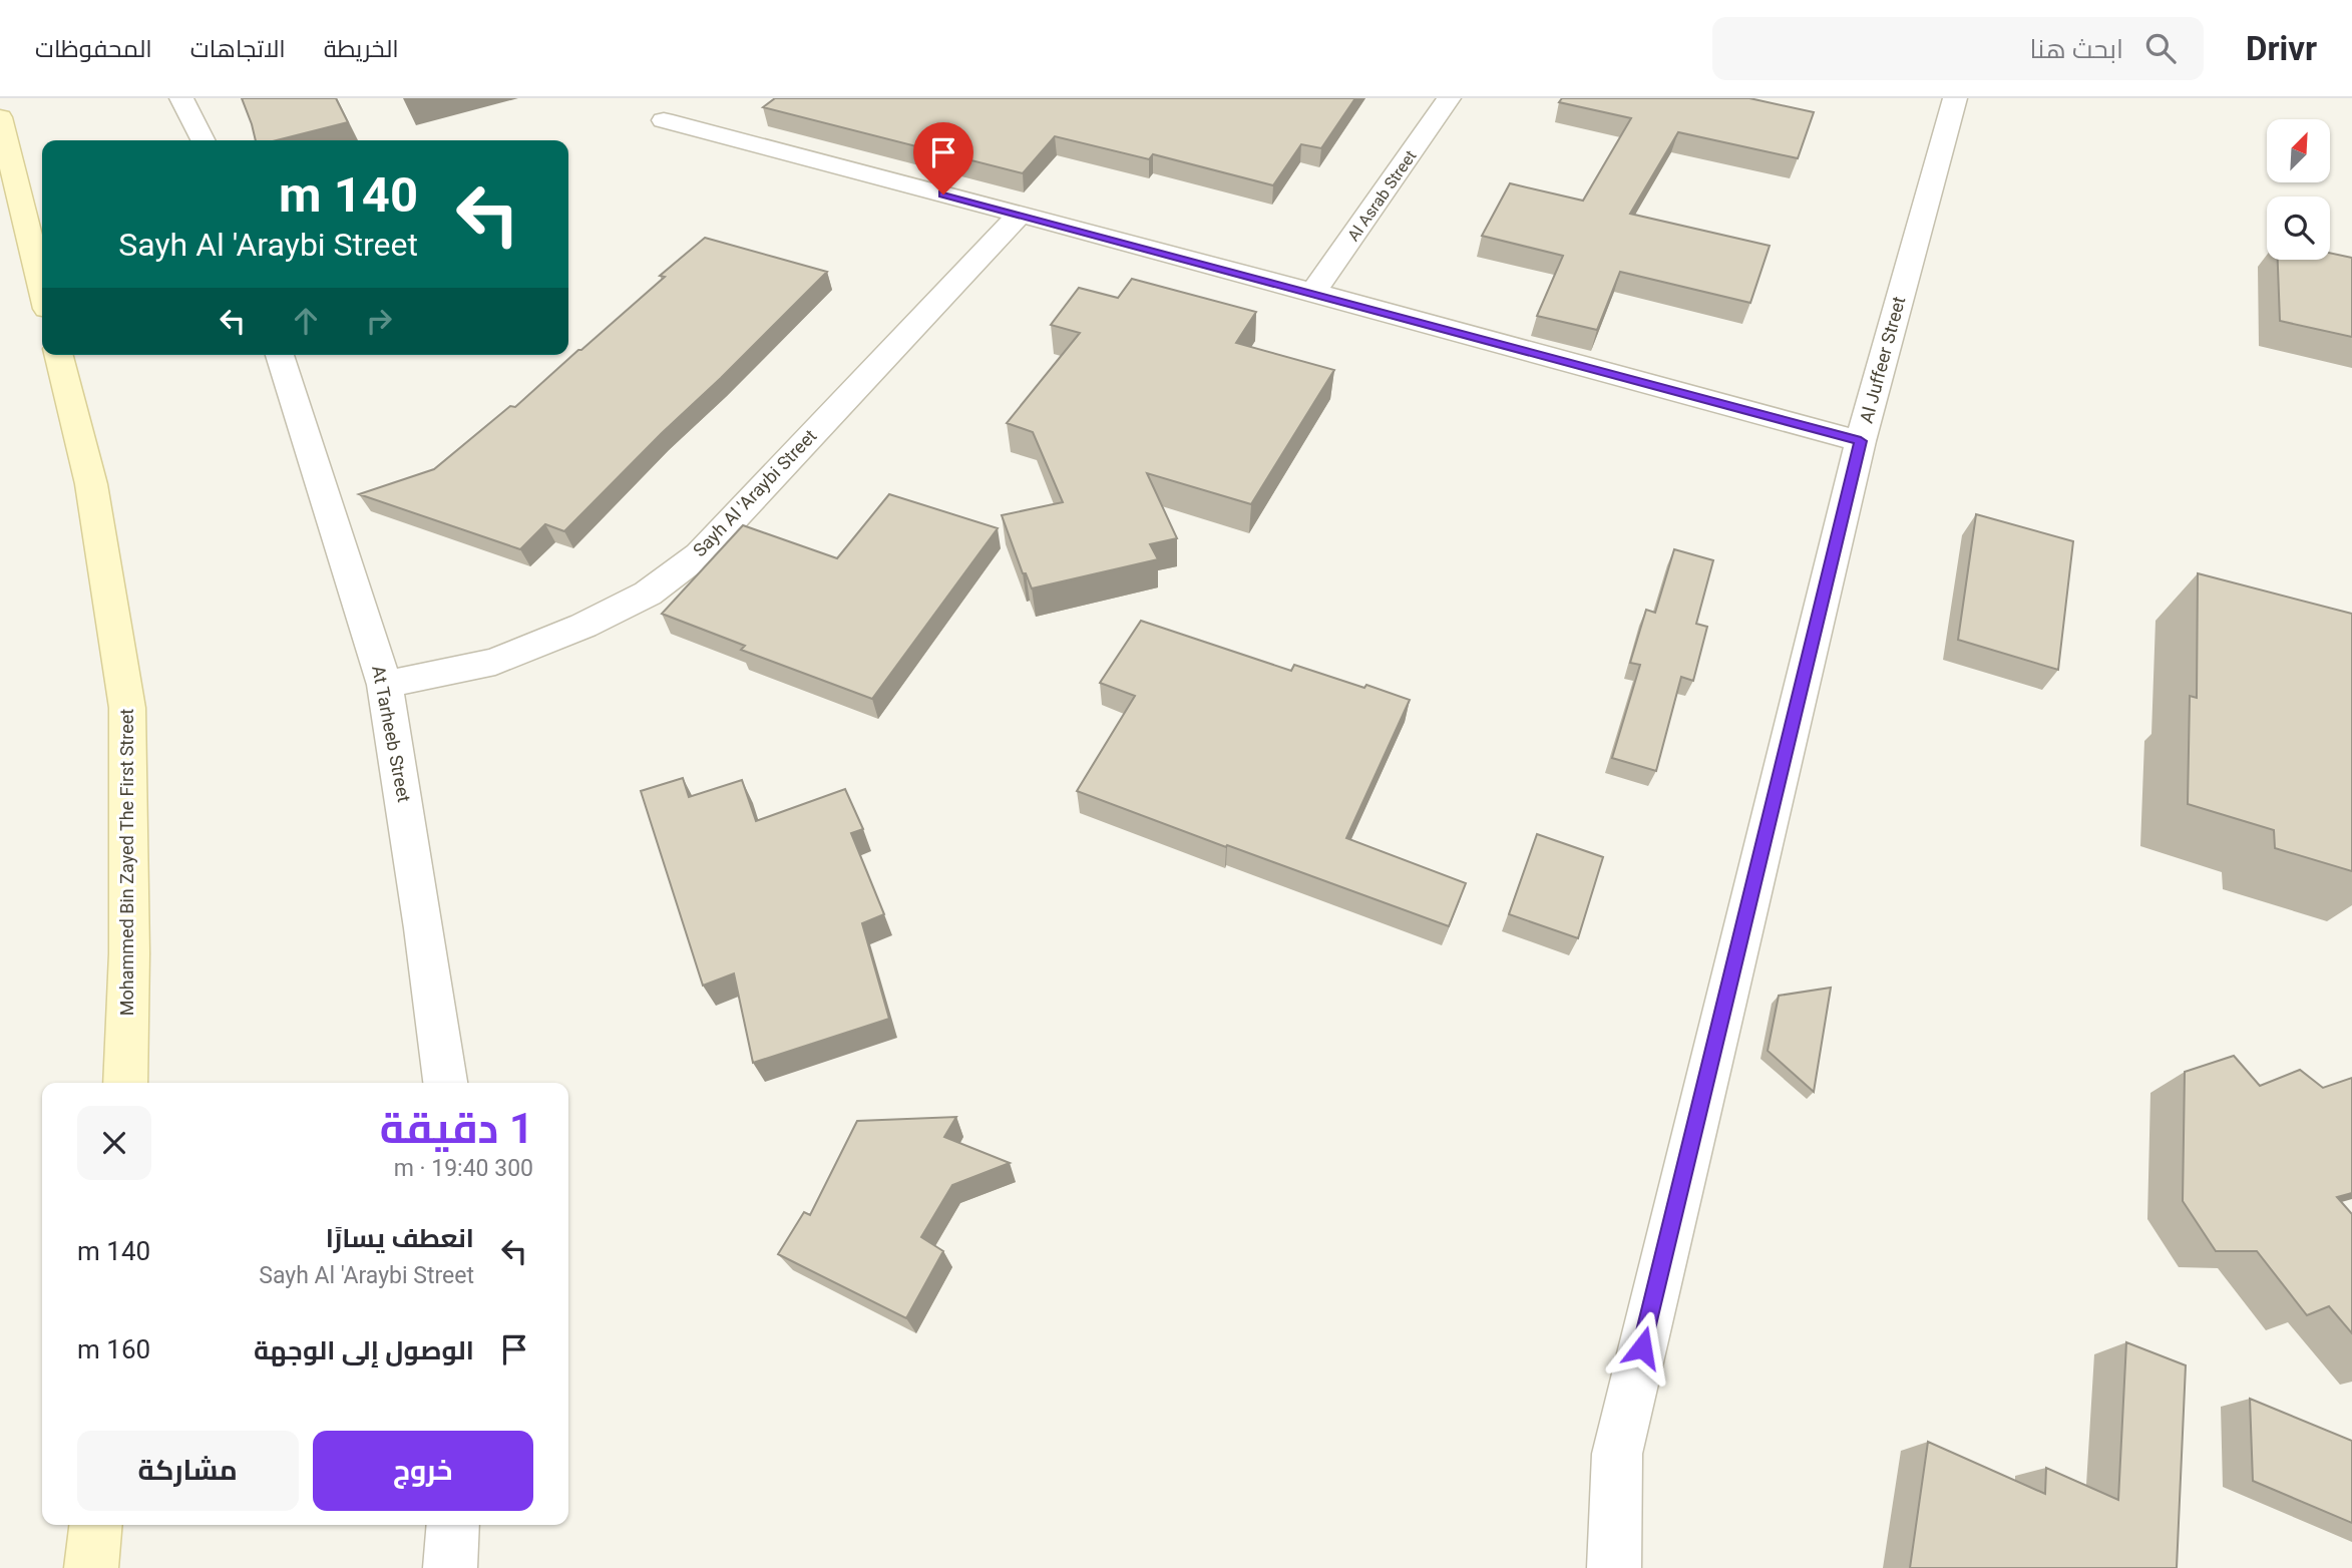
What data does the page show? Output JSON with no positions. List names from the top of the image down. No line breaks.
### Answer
{"streets":{"main road":["Mohammed Bin Zayed The First Street"],"street":["Al Asrab Street","Al Juffeer Street","Sayh Al 'Araybi Street","At Tarheeb Street"]},"crossings":[["Sayh Al 'Araybi Street","At Tarheeb Street"]],"north":"top right","page":{"header":"Drivr","search":"ابحث هنا","nav":["الخريطة","الاتجاهات","المحفوظات"],"turn":["140 m","Sayh Al 'Araybi Street"],"heading":["1 دقيقة","300 m · 19:40"],"list":[{"name":"انعطف يسارًا","note":"Sayh Al 'Araybi Street","value":"140 m"},{"name":"الوصول إلى الوجهة","value":"160 m"}],"buttons":["خروج","مشاركة"]}}
